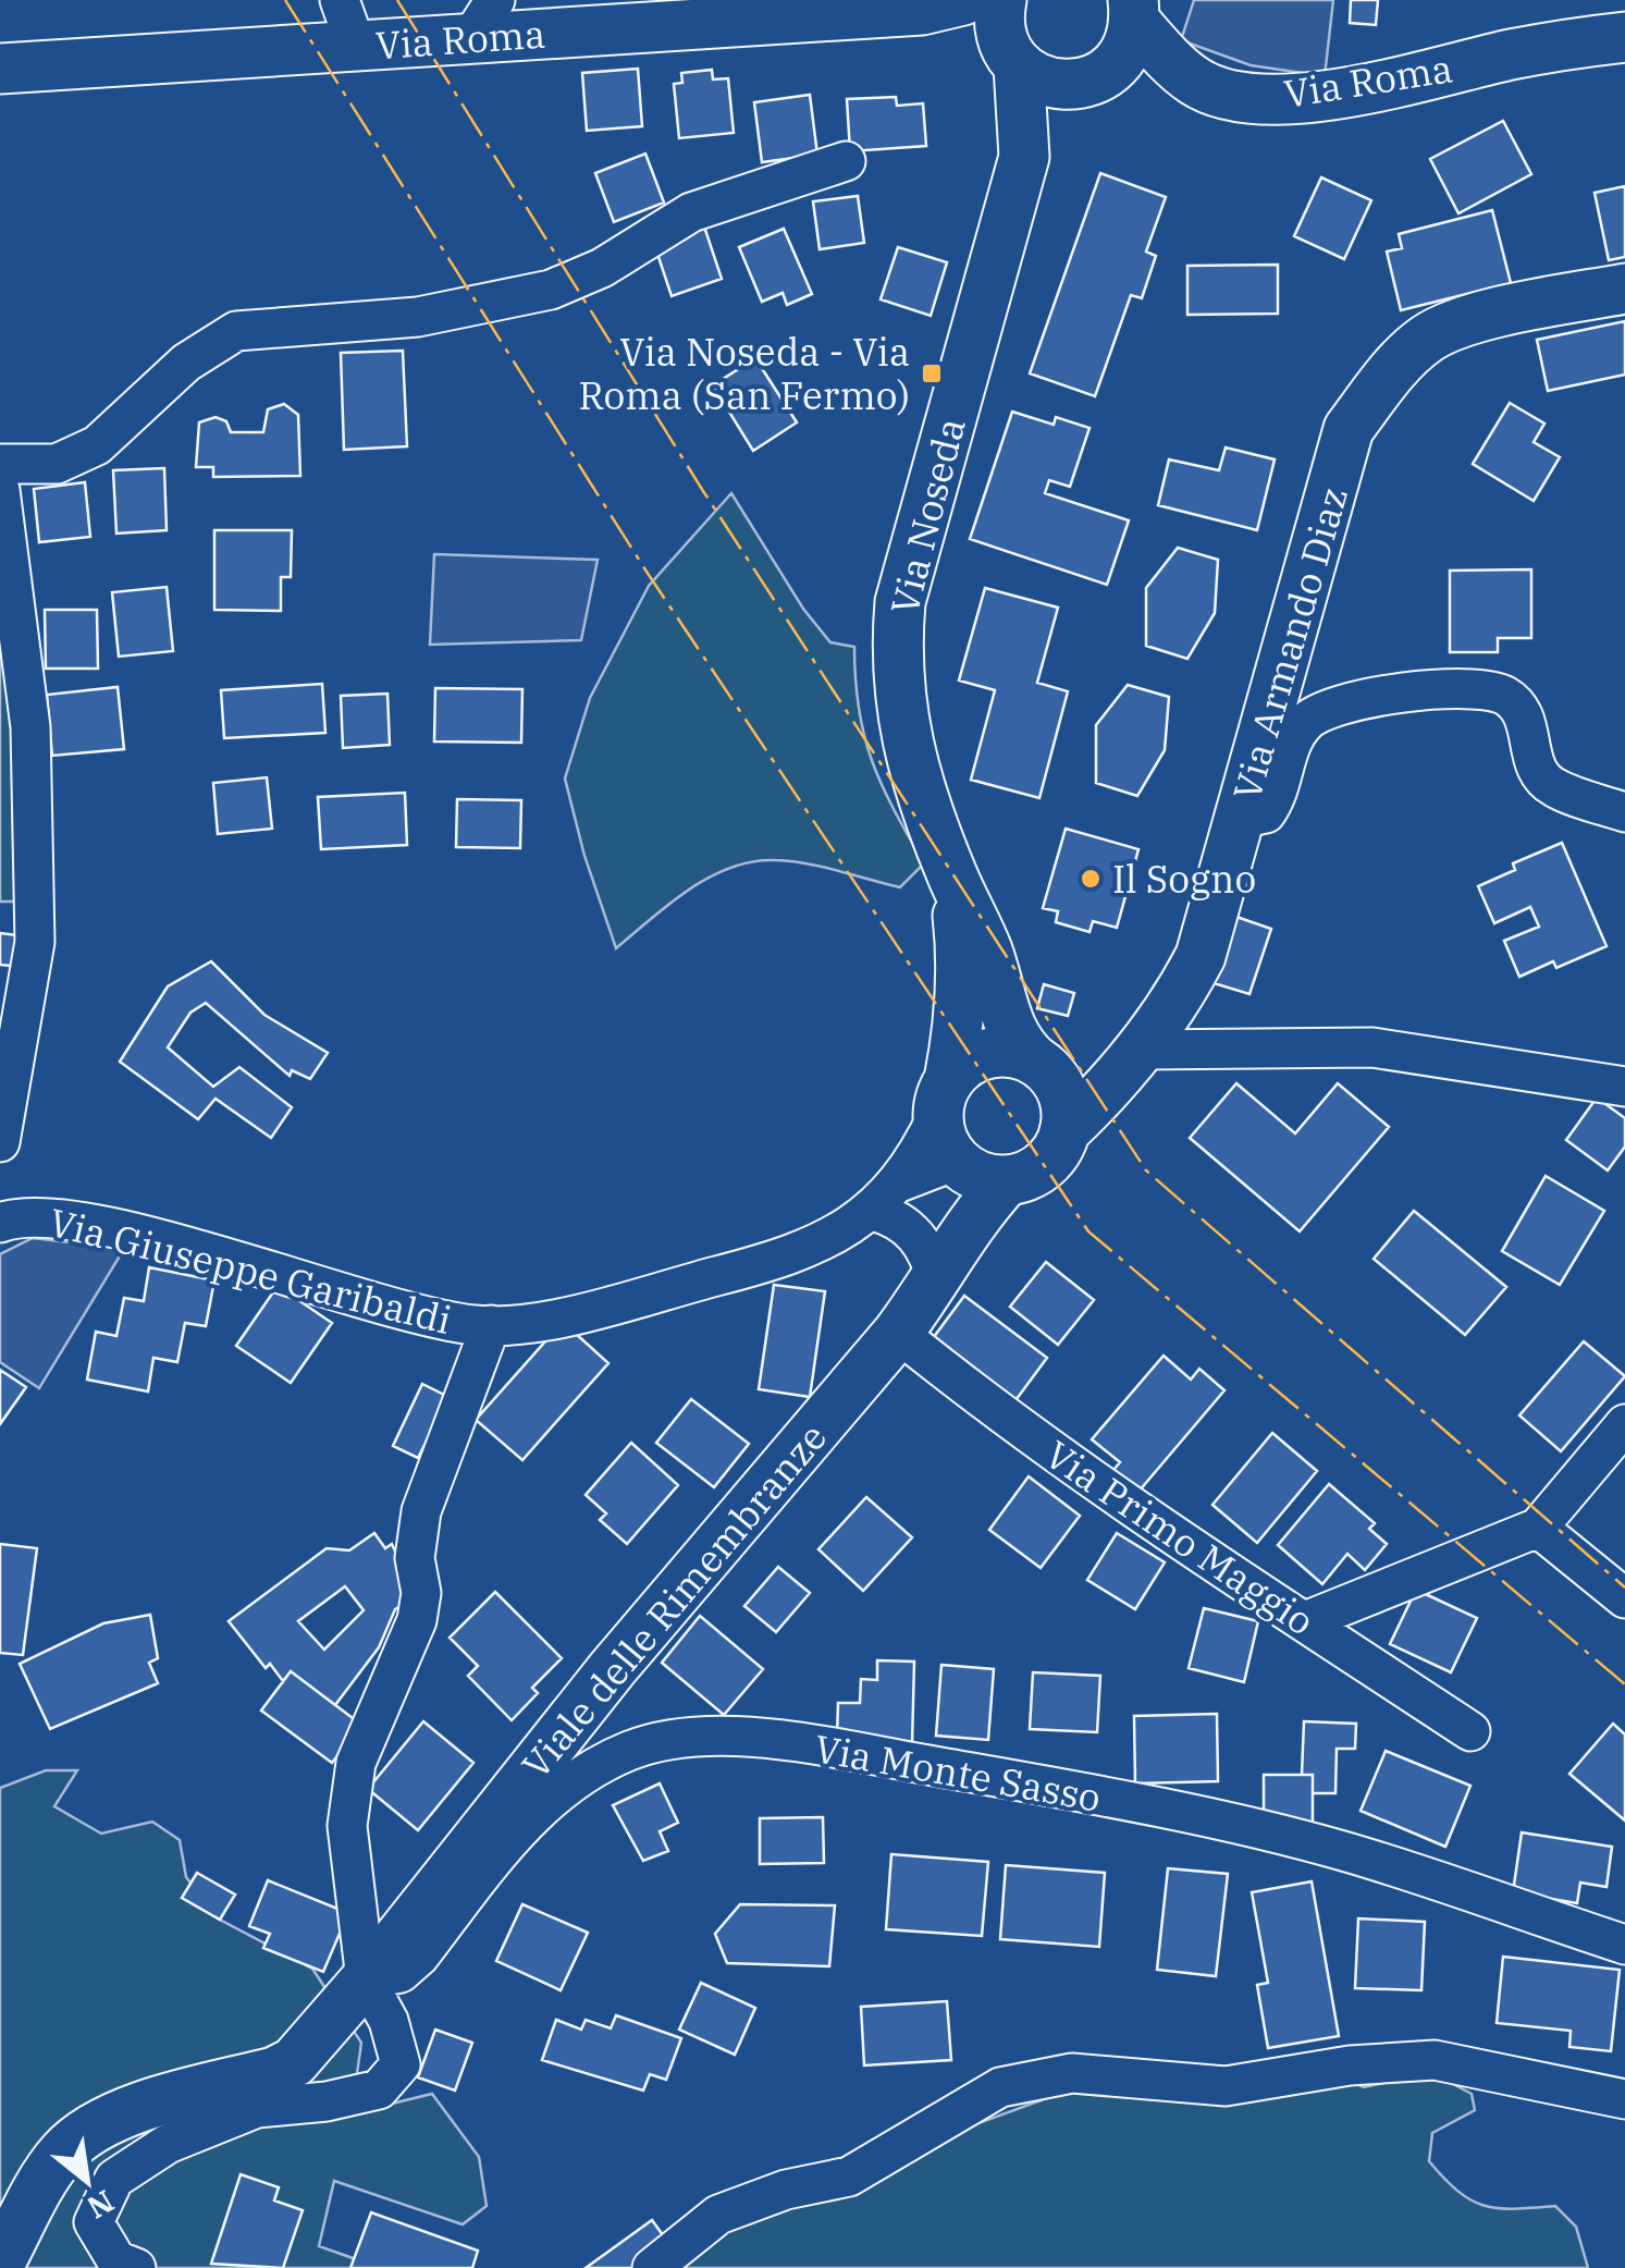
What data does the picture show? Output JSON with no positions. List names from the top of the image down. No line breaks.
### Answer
{"streets":{"main road":["Via Roma","Via Noseda","Via Armando Diaz","Viale delle Rimembranze"],"street":["Via Giuseppe Garibaldi","Via Primo Maggio","Via Monte Sasso"]},"crossings":[["Via Roma","Via Noseda"],["Via Noseda","Via Armando Diaz"],["Via Noseda","Via Giuseppe Garibaldi"],["Via Noseda","Viale delle Rimembranze"],["Via Armando Diaz","Via Giuseppe Garibaldi"],["Via Armando Diaz","Viale delle Rimembranze"],["Via Giuseppe Garibaldi","Viale delle Rimembranze"],["Via Primo Maggio","Viale delle Rimembranze"],["Viale delle Rimembranze","Via Monte Sasso"]],"places":{"transit":["Via Noseda - Via Roma (San Fermo)"],"other":["Il Sogno"]},"north":"bottom right"}
